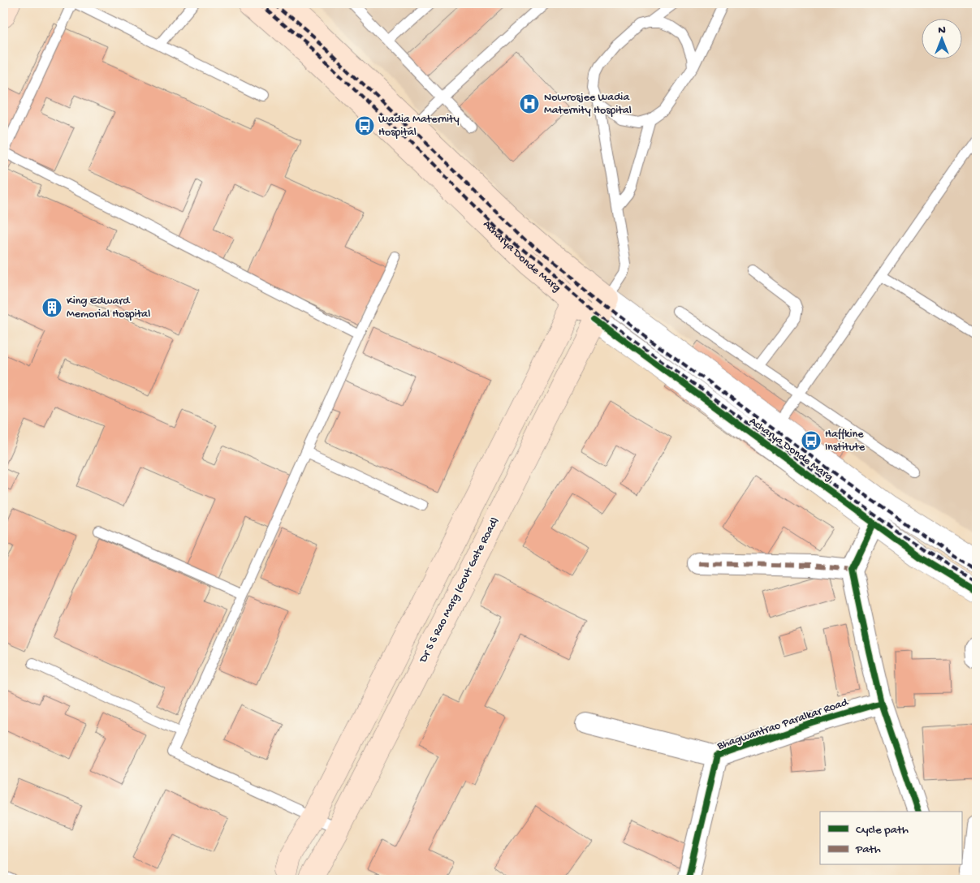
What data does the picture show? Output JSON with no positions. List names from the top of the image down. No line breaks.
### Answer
{"streets":{"main road":["Acharya Donde Marg","Dr S S Rao Marg (Govt Gate Road)"],"street":["Bhagwantrao Paralkar Road"]},"crossings":[["Acharya Donde Marg","Dr S S Rao Marg (Govt Gate Road)"]],"places":{"hospital":["Nowrosjee Wadia Maternity Hospital"],"bus stop":["Wadia Maternity Hospital","Haffkine Institute"],"building":["King Edward Memorial Hospital"]},"legend":["Cycle path","Path"],"north":"top"}
